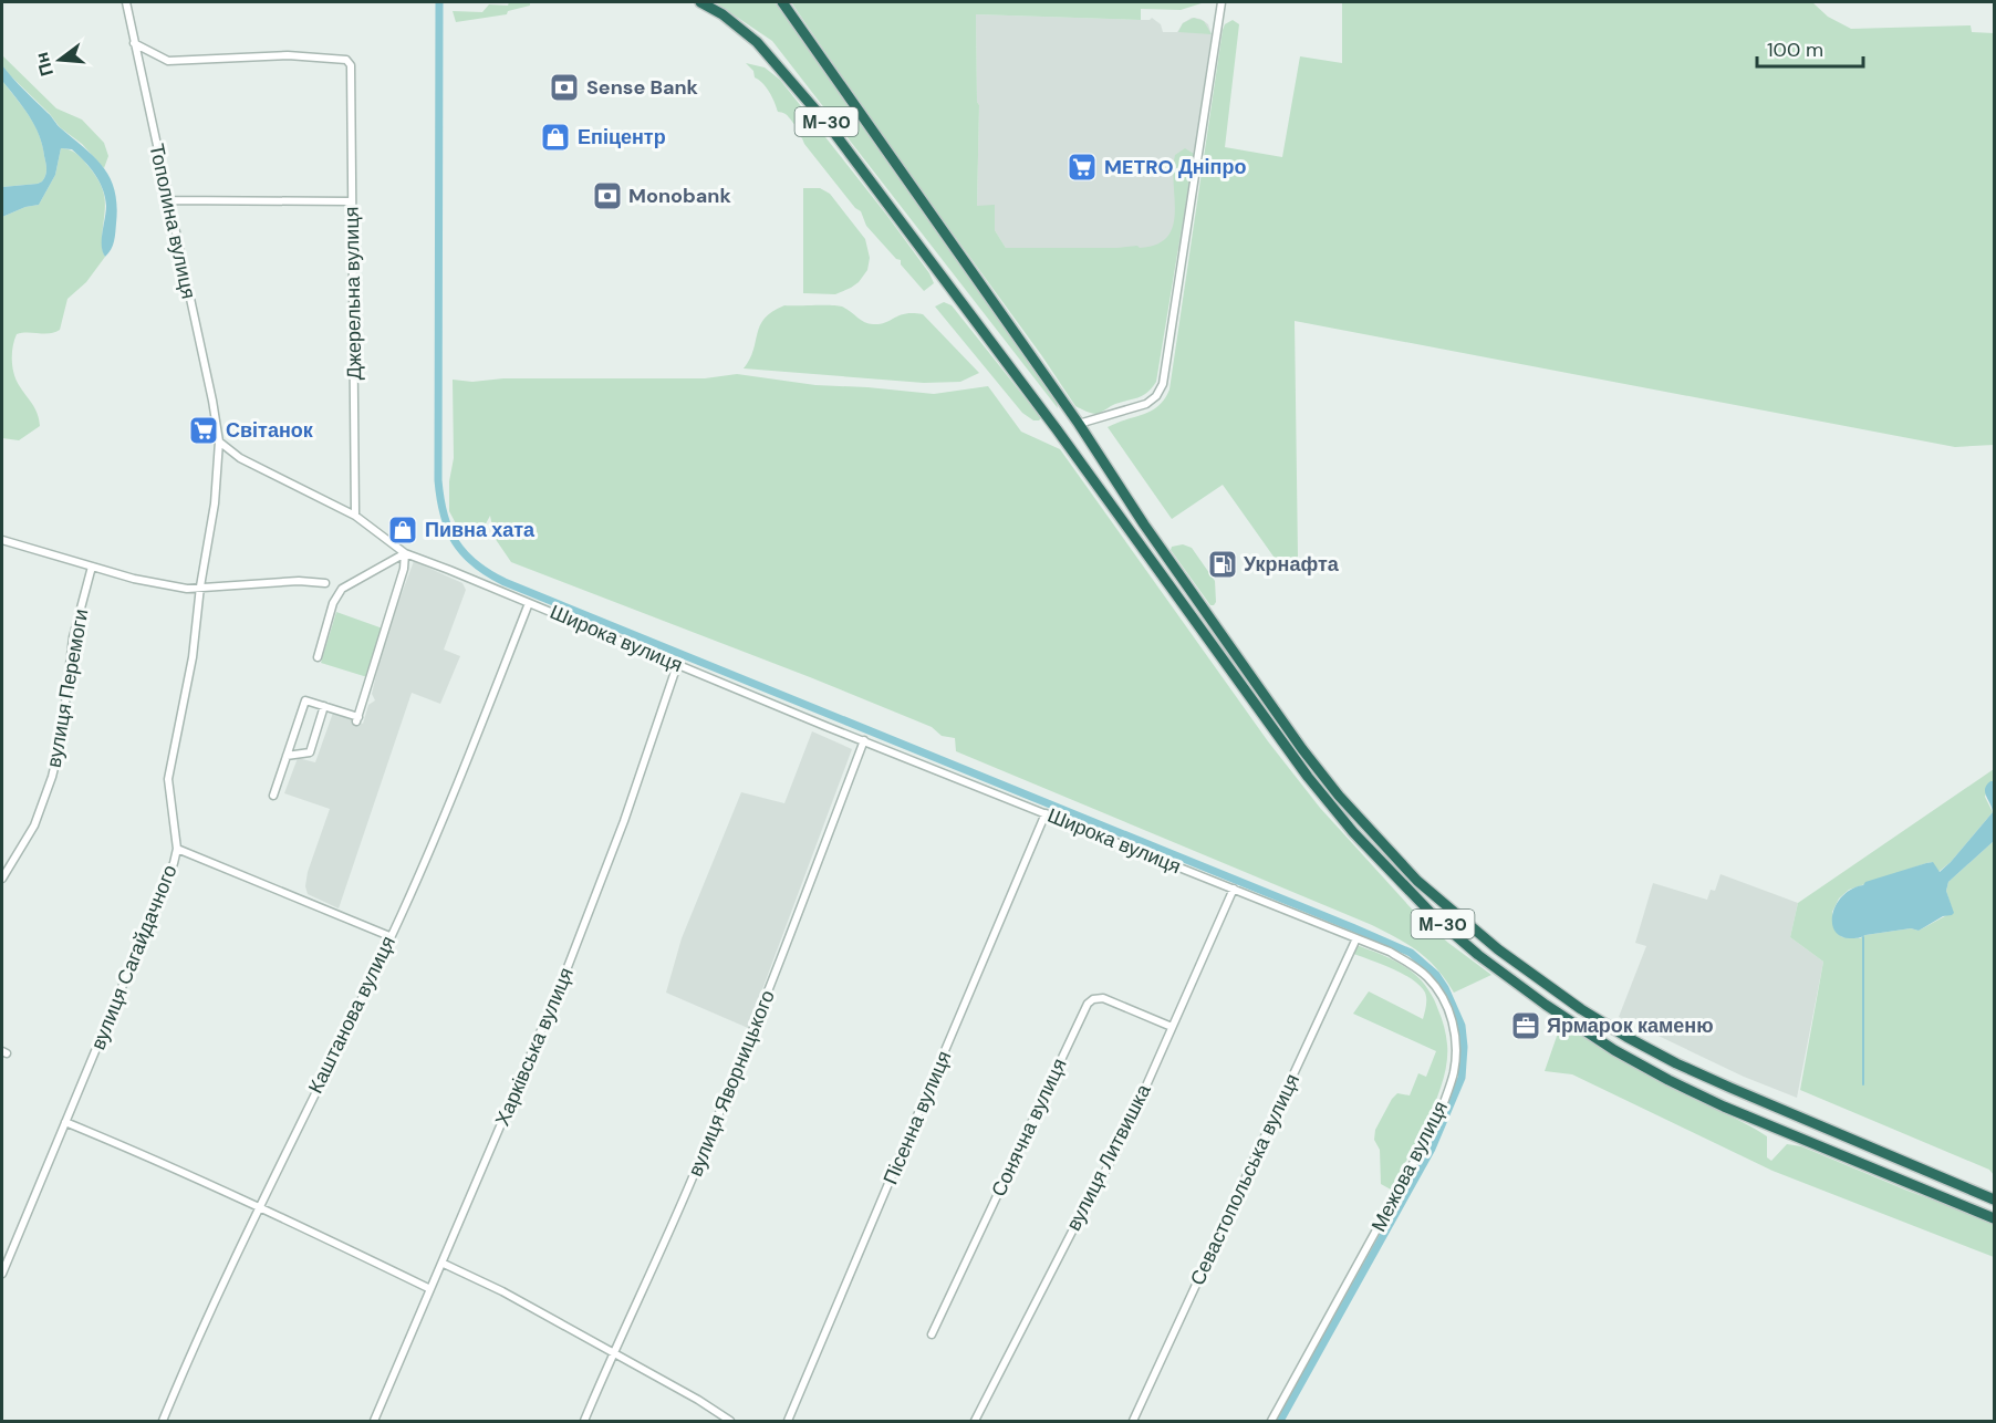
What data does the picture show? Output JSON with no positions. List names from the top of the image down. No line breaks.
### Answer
{"streets":{"highway":["М-30"],"street":["Тополина вулиця","Джерельна вулиця","Широка вулиця","вулиця Перемоги","вулиця Сагайдачного","Каштанова вулиця","Харківська вулиця","вулиця Яворницького","Пісенна вулиця","Сонячна вулиця","вулиця Литвишка","Межова вулиця","Севастопольська вулиця"]},"crossings":[["Тополина вулиця","Джерельна вулиця"],["Тополина вулиця","Широка вулиця"],["Джерельна вулиця","Широка вулиця"],["Широка вулиця","Каштанова вулиця"],["Широка вулиця","Харківська вулиця"],["Широка вулиця","вулиця Яворницького"],["Широка вулиця","Пісенна вулиця"],["Широка вулиця","вулиця Литвишка"],["Широка вулиця","Межова вулиця"],["Широка вулиця","Севастопольська вулиця"],["Сонячна вулиця","вулиця Литвишка"],["Межова вулиця","Севастопольська вулиця"]],"places":{"bank":["Sense Bank","Monobank"],"shop":["Епіцентр","Пивна хата"],"supermarket":["METRO Дніпро","Світанок"],"fuel station":["Укрнафта"],"office":["Ярмарок каменю"]},"scale_bar":"100 m","north":"left"}
